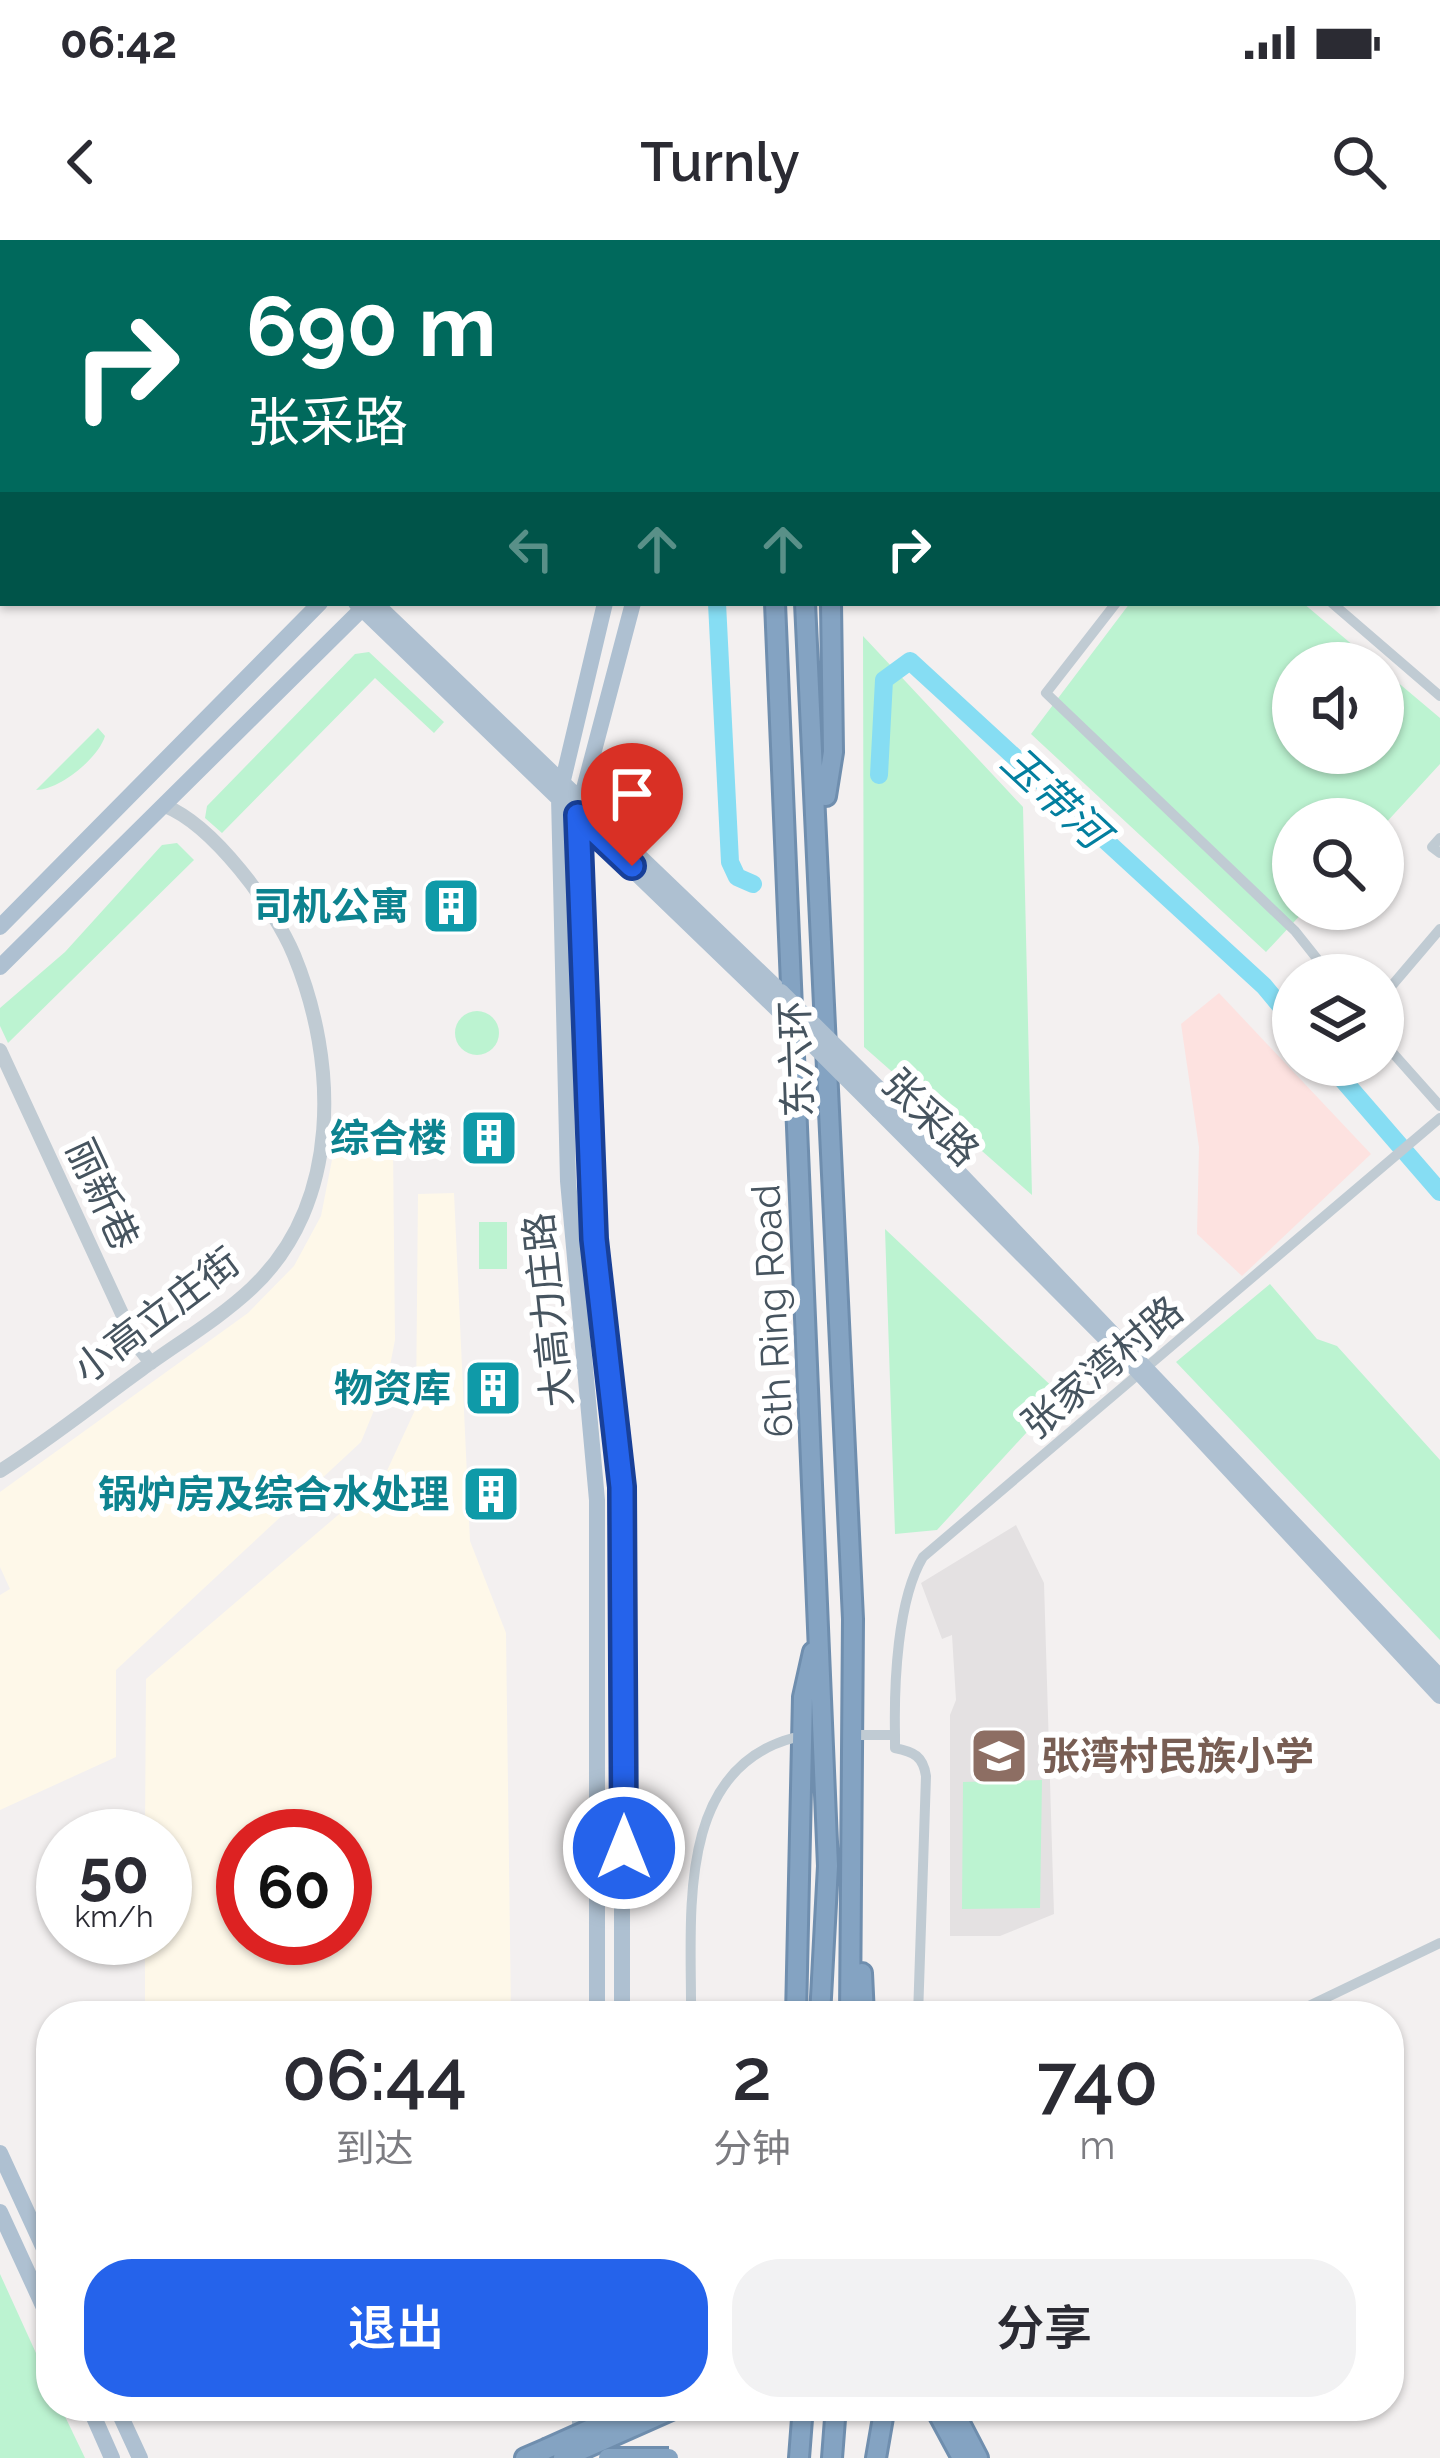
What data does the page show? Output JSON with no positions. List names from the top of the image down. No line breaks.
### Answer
{"streets":{"highway":["东六环","6th Ring Road"],"main road":["张采路","大高力庄路"],"street":["丽新巷","小高立庄街","张家湾村路"]},"crossings":[["张采路","大高力庄路"],["张采路","张家湾村路"],["丽新巷","小高立庄街"]],"water":["玉带河"],"places":{"building":["司机公寓","综合楼","物资库","锅炉房及综合水处理"],"school or university":["张湾村民族小学"]},"page":{"status":"06:42","header":"Turnly","turn":["690 m","张采路"],"speed":"50 km/h","limit":"60","eta":["06:44","到达","2","分钟","740","m"],"buttons":["退出","分享"]}}
